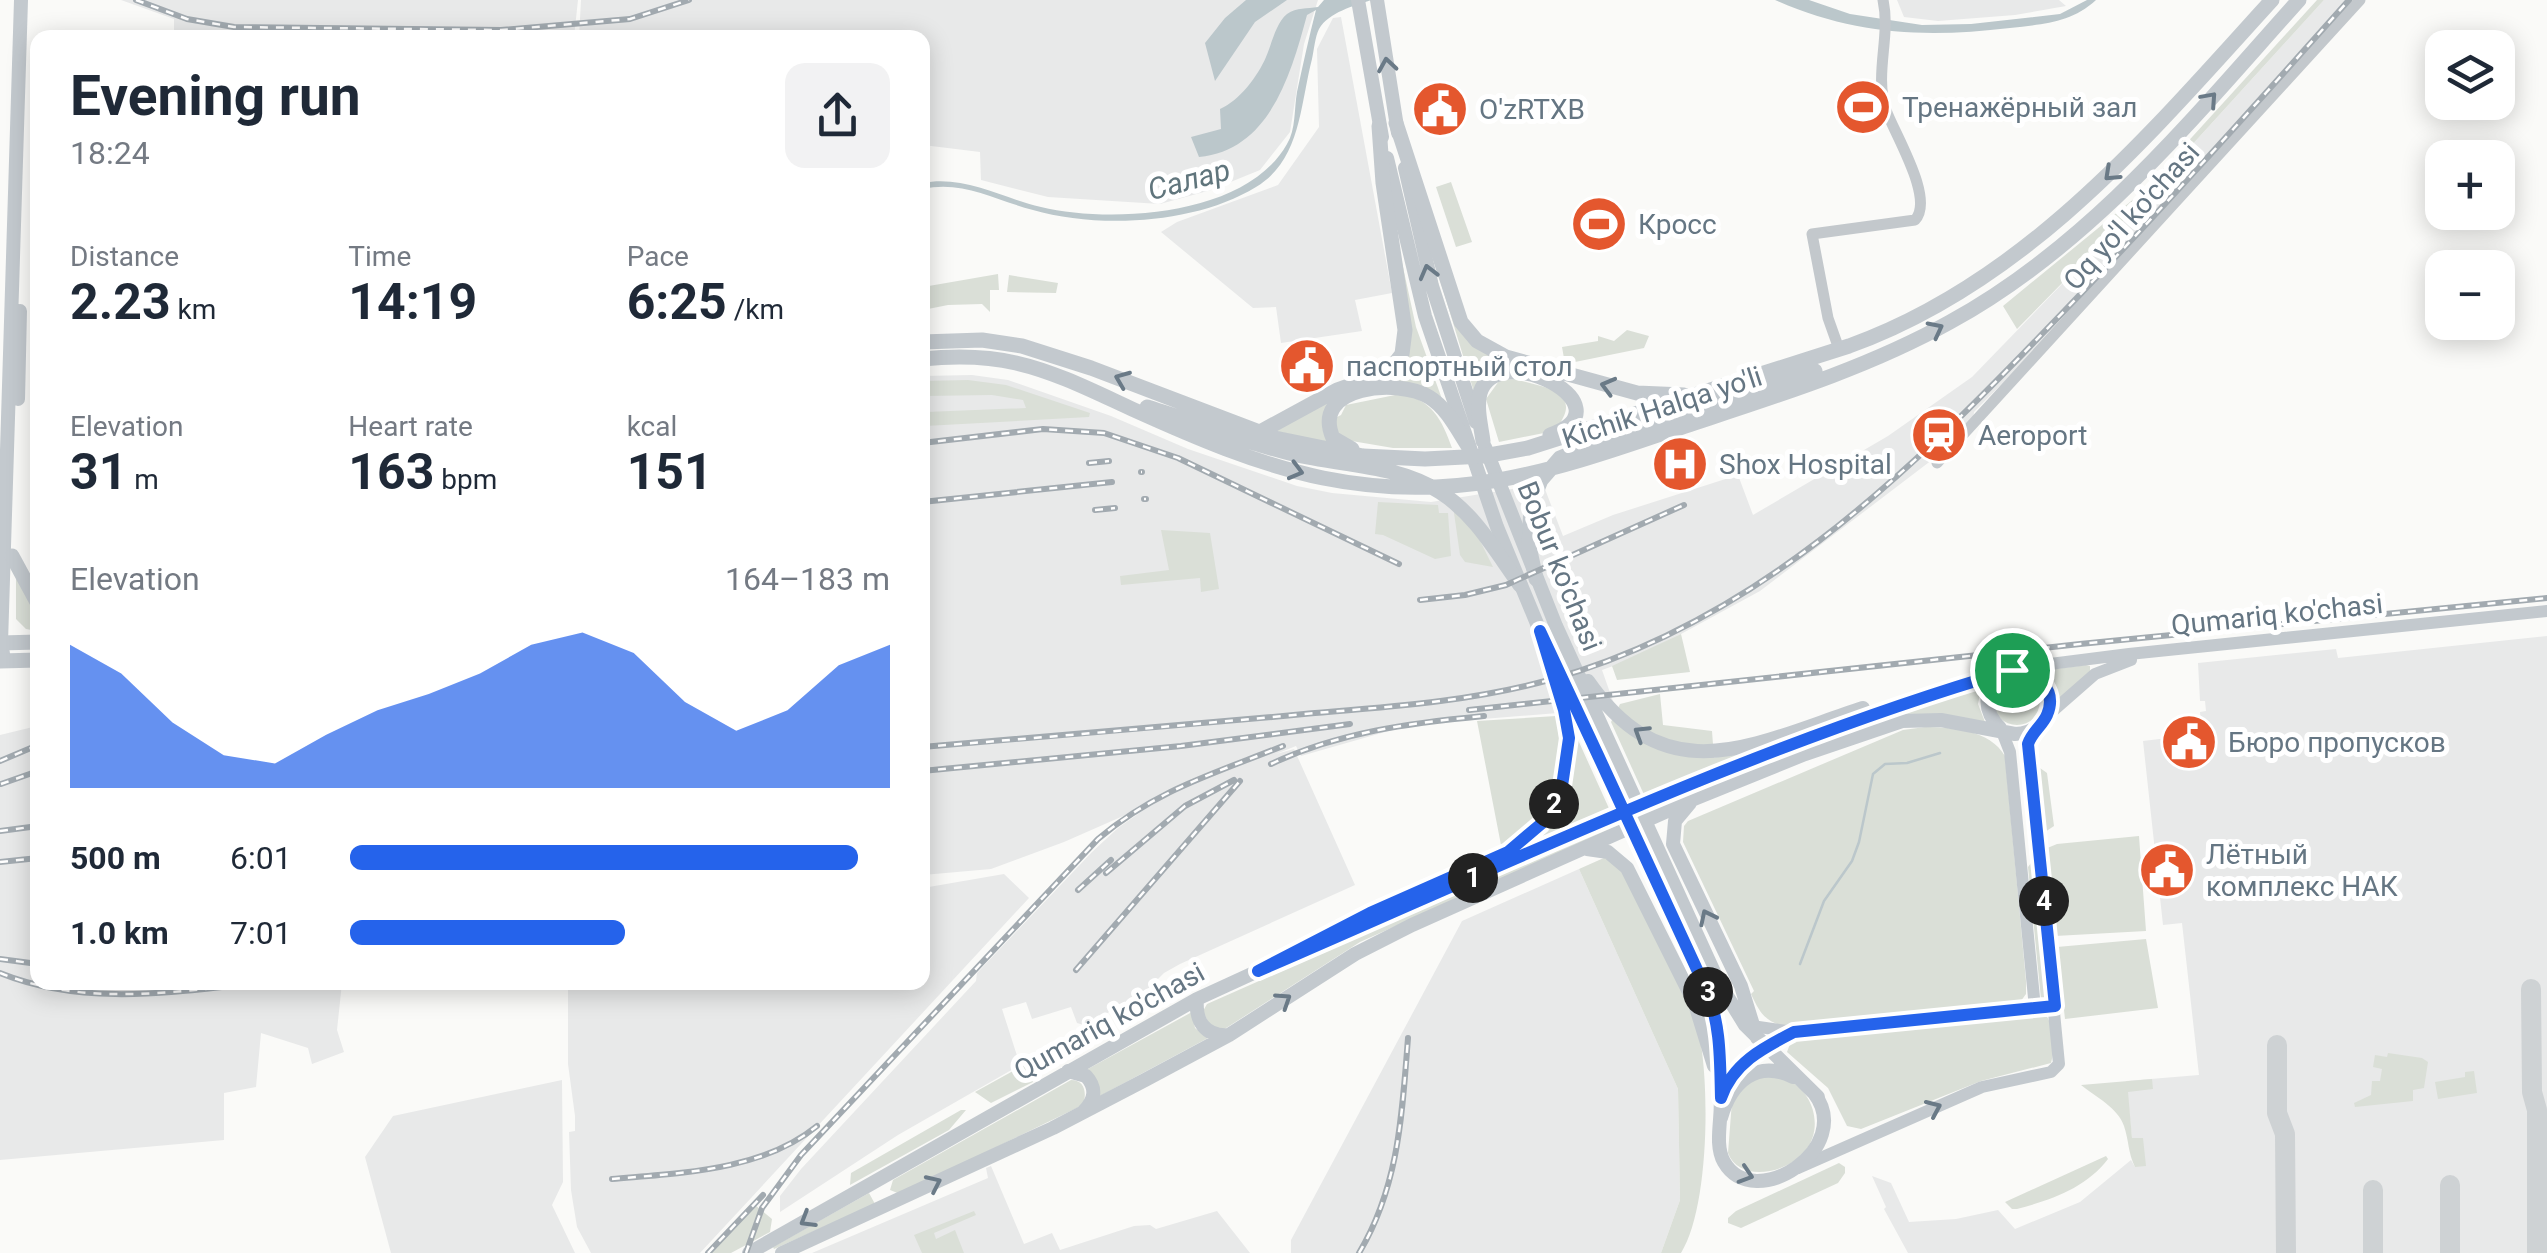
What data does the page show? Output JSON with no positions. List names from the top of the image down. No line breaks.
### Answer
{"streets":{"highway":["Kichik Halqa yo'li"],"main road":["Bobur ko'chasi","Qumariq ko'chasi"],"street":["Oq yo'l ko'chasi"]},"crossings":[["Kichik Halqa yo'li","Bobur ko'chasi"]],"water":["Салар"],"places":{"sports":["Тренажёрный зал","Кросс"],"public building":["O'zRTXB","паспортный стол","Бюро пропусков","Лётный комплекс НАК"],"station":["Aeroport"],"hospital":["Shox Hospital"]},"page":{"map_buttons":["+","−"],"heading":["Evening run","18:24"],"stats":[["Distance","2.23 km"],["Time","14:19"],["Pace","6:25 /km"],["Elevation","31 m"],["Heart rate","163 bpm"],["kcal","151"]],"chart":["Elevation","164–183 m"],"pins":["2","1","4","3"],"list":[{"name":"500 m","note":"6:01"},{"name":"1.0 km","note":"7:01"}]}}
